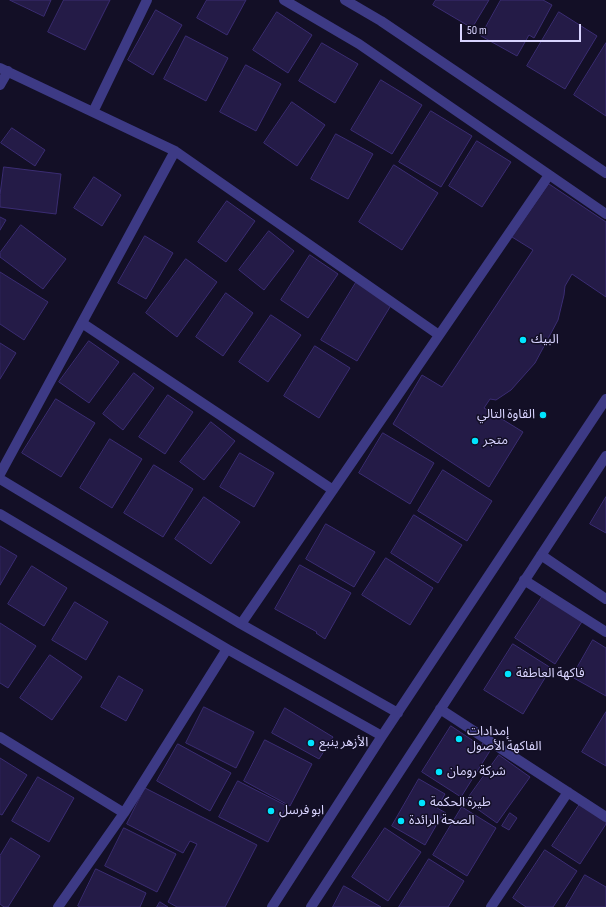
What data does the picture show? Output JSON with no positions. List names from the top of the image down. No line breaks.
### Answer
{"places":["البيك","القاوة التالي","متجر","فاكهة العاطفة","إمدادات الفاكهة الأصول","الأزهر ينبع","شركة رومان","طيرة الحكمة","ابو فرسل","الصحة الرائدة"],"scale_bar":"50 m"}
